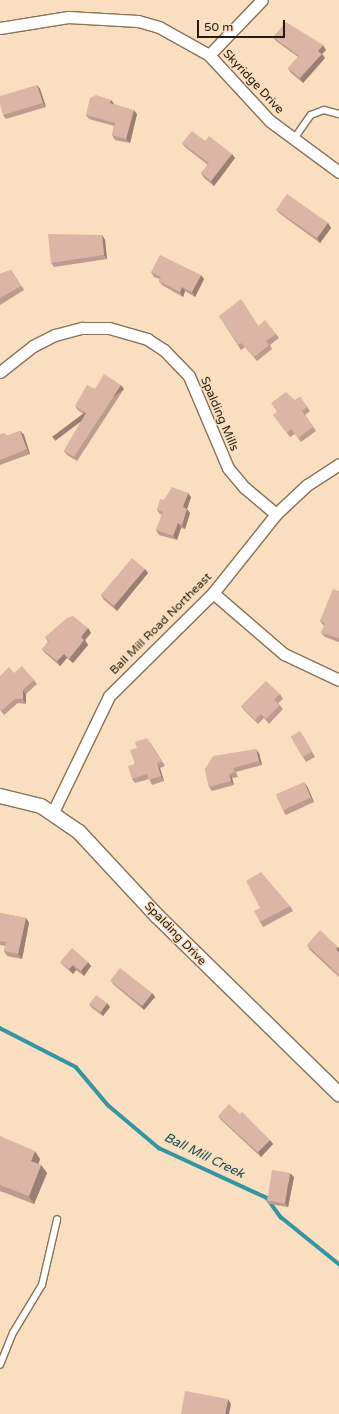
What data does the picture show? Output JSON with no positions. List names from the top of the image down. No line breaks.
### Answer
{"streets":{"street":["Skyridge Drive","Spalding Mills","Ball Mill Road Northeast","Spalding Drive"]},"crossings":[["Spalding Mills","Ball Mill Road Northeast"],["Ball Mill Road Northeast","Spalding Drive"]],"water":["Ball Mill Creek"],"scale_bar":"50 m"}
